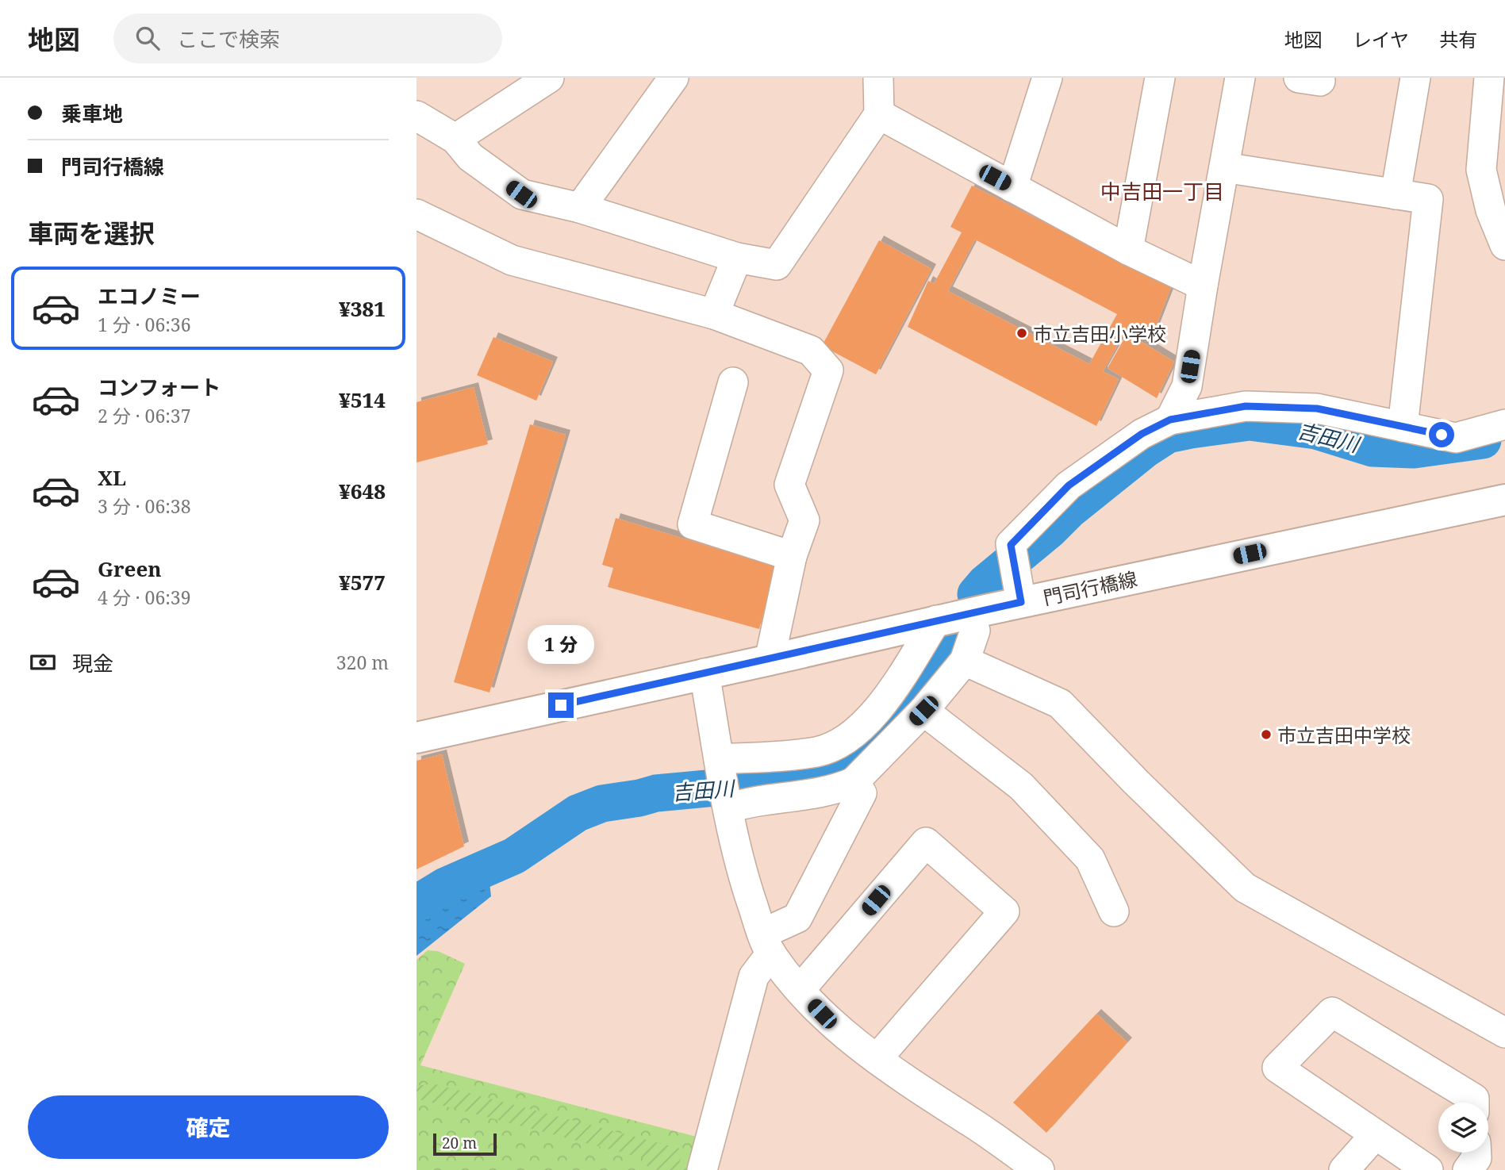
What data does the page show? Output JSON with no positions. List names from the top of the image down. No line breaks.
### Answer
{"streets":{"main road":["門司行橋線"]},"districts":["中吉田一丁目"],"water":["吉田川"],"places":["市立吉田小学校","市立吉田中学校"],"scale_bar":"20 m","page":{"header":"地図","search":"ここで検索","nav":["地図","レイヤ","共有"],"banner":["乗車地","門司行橋線"],"heading":"車両を選択","list":[{"name":"エコノミー","note":"1 分 · 06:36","value":"¥381"},{"name":"コンフォート","note":"2 分 · 06:37","value":"¥514"},{"name":"XL","note":"3 分 · 06:38","value":"¥648"},{"name":"Green","note":"4 分 · 06:39","value":"¥577"}],"bubble":"1 分","pay":["現金","320 m"],"buttons":"確定","scale":"20 m"}}
